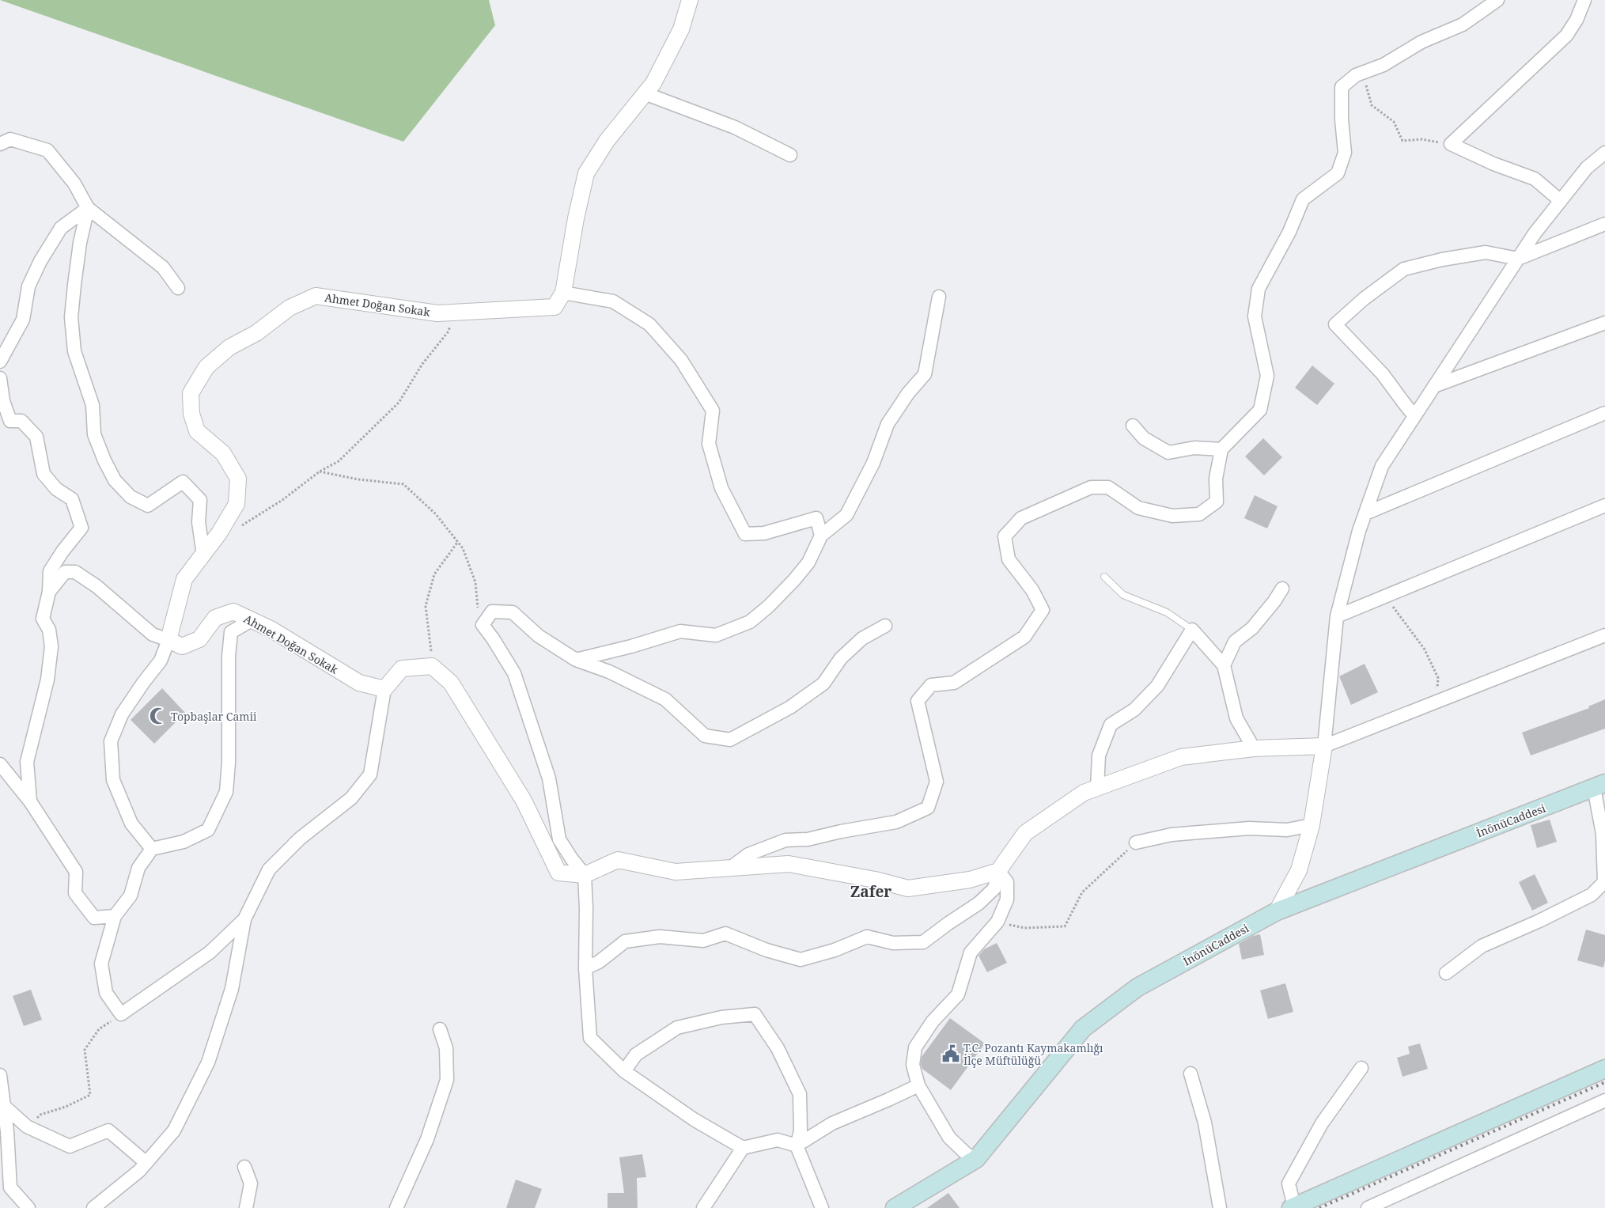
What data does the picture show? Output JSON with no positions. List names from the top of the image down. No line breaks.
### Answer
{"streets":{"main road":["İnönüCaddesi"],"street":["Ahmet Doğan Sokak"]},"districts":["Zafer"],"places":{"mosque":["Topbaşlar Camii"],"public building":["T.C. Pozantı Kaymakamlığı İlçe Müftülüğü"]}}
